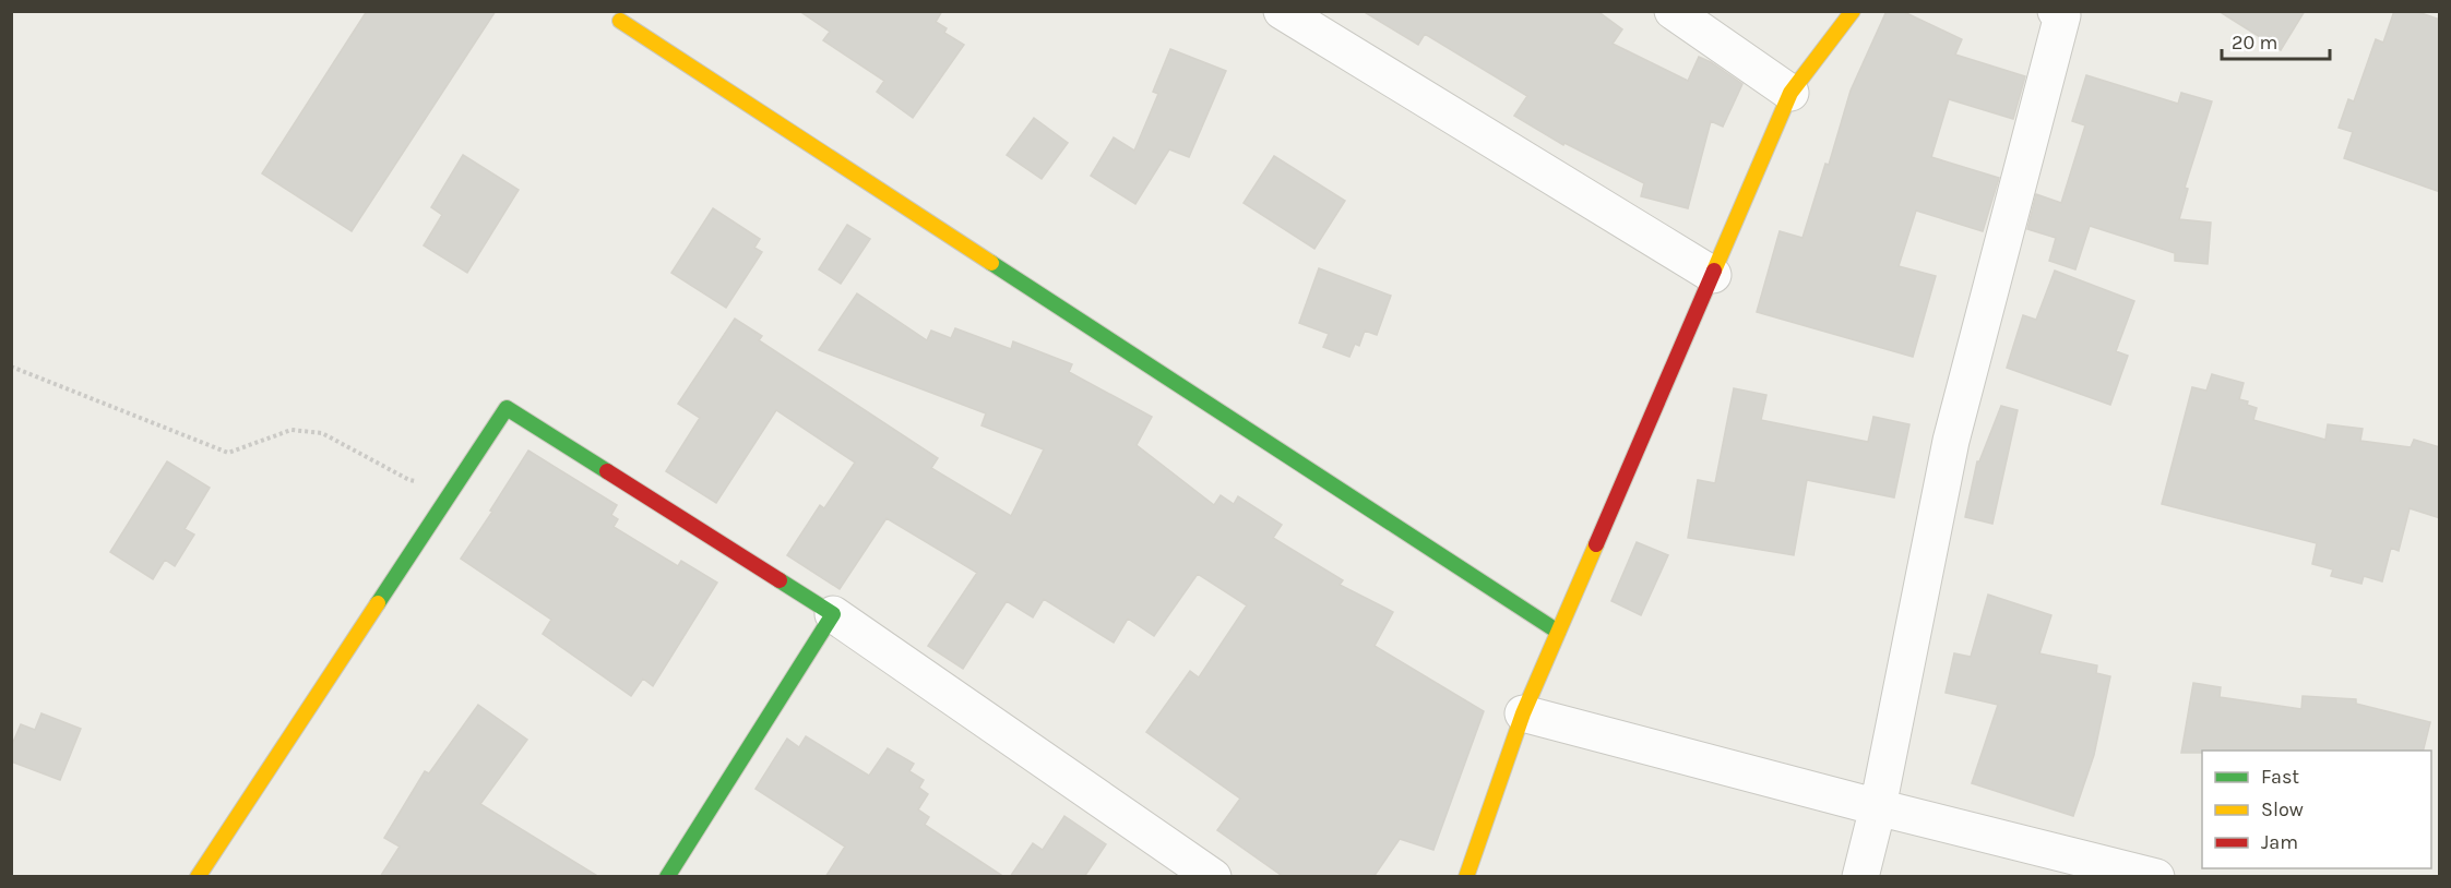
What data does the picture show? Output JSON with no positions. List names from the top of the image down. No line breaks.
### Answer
{"legend":["Fast","Slow","Jam"],"scale_bar":"20 m"}
